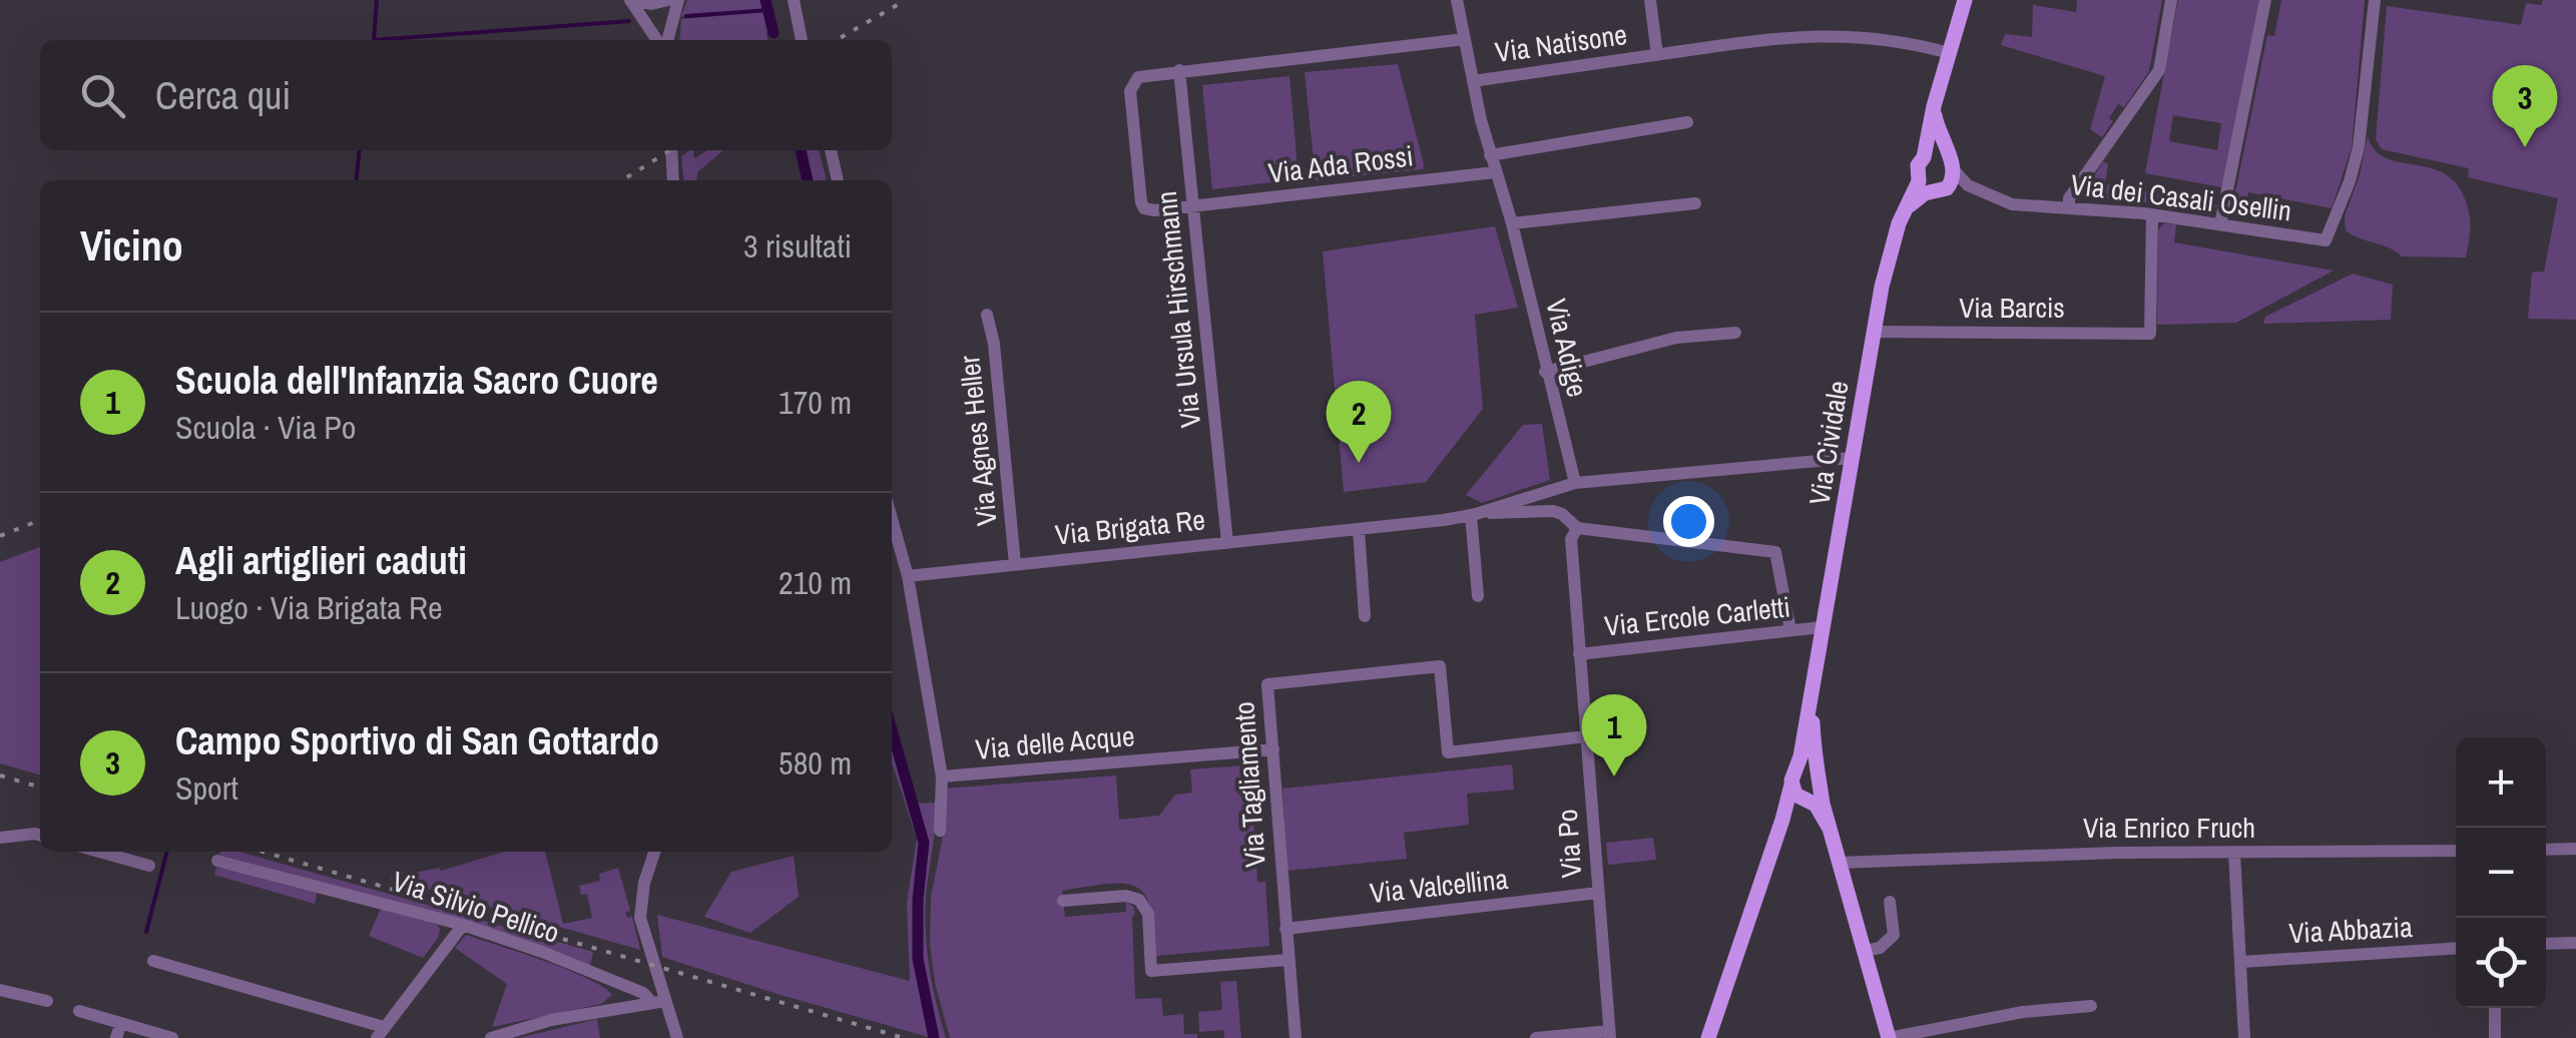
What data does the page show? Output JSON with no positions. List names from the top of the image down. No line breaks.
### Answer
{"streets":{"main road":["Via Cividale"],"street":["Via Natisone","Via Ada Rossi","Via dei Casali Osellin","Via Barcis","Via Ursula Hirschmann","Via Adige","Via Agnes Heller","Via Brigata Re","Via Ercole Carletti","Via delle Acque","Via Tagliamento","Via Enrico Fruch","Via Po","Via Valcellina","Via Silvio Pellico","Via Abbazia"]},"crossings":[["Via Natisone","Via Adige"],["Via Ada Rossi","Via Ursula Hirschmann"],["Via Ada Rossi","Via Adige"],["Via dei Casali Osellin","Via Barcis"],["Via dei Casali Osellin","Via Cividale"],["Via Barcis","Via Cividale"],["Via Ursula Hirschmann","Via Brigata Re"],["Via Adige","Via Brigata Re"],["Via Agnes Heller","Via Brigata Re"],["Via Cividale","Via Brigata Re"],["Via Cividale","Via Ercole Carletti"],["Via Cividale","Via Enrico Fruch"],["Via Brigata Re","Via delle Acque"],["Via Ercole Carletti","Via Po"],["Via delle Acque","Via Tagliamento"],["Via Tagliamento","Via Po"],["Via Tagliamento","Via Valcellina"],["Via Po","Via Valcellina"]],"page":{"search":"Cerca qui","pins":["3","2","1"],"heading":["Vicino","3 risultati"],"list":[{"mark":"1","name":"Scuola dell'Infanzia Sacro Cuore","note":"Scuola · Via Po","value":"170 m"},{"mark":"2","name":"Agli artiglieri caduti","note":"Luogo · Via Brigata Re","value":"210 m"},{"mark":"3","name":"Campo Sportivo di San Gottardo","note":"Sport","value":"580 m"}],"map_buttons":["+","−"]}}
